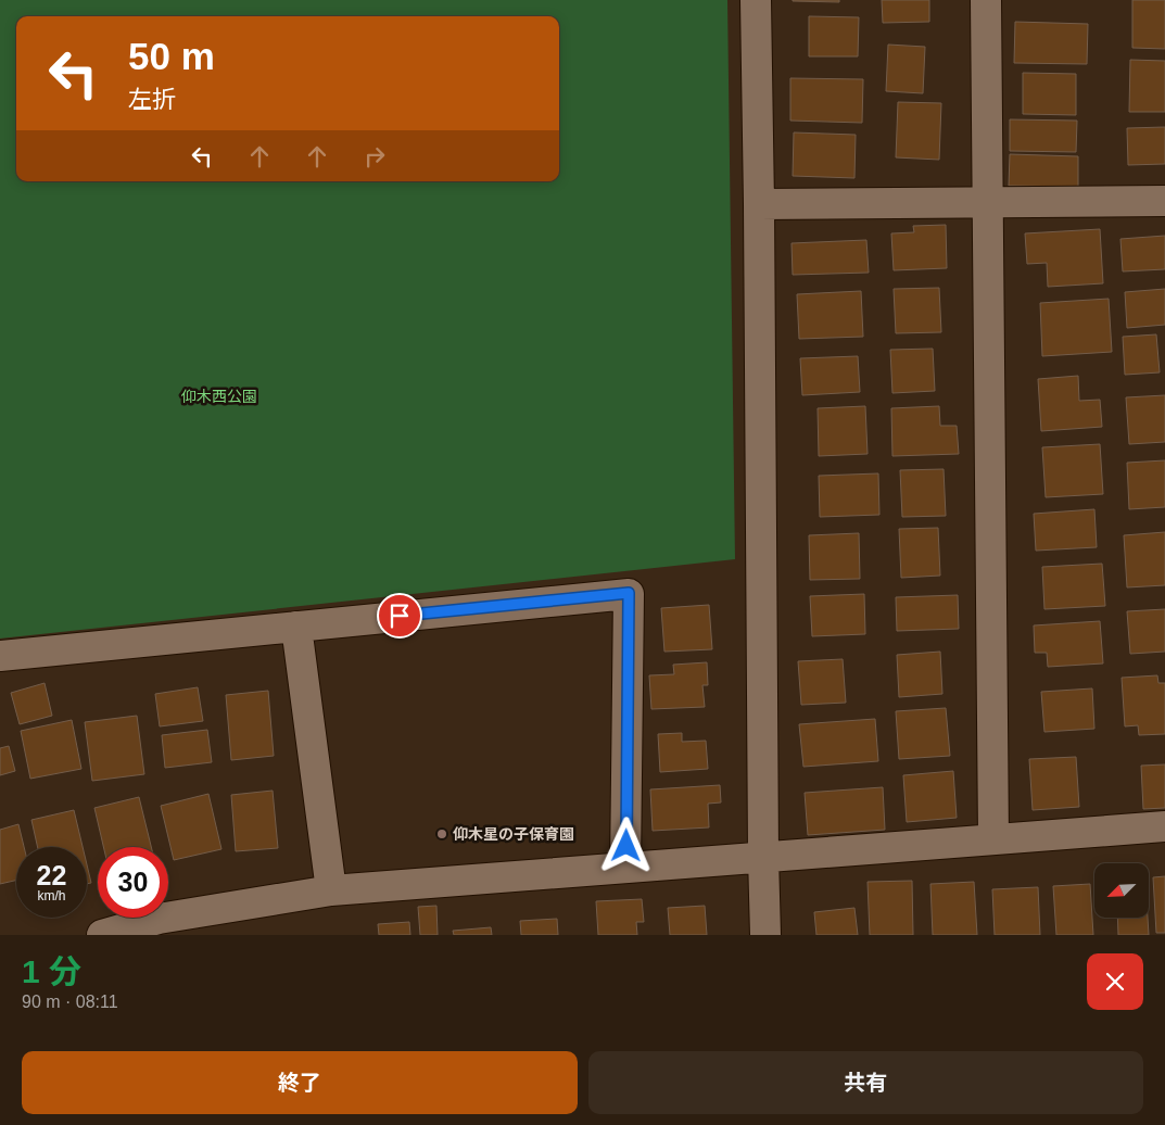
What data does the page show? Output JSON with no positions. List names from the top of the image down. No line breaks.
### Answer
{"parks":["仰木西公園"],"places":["仰木星の子保育園"],"north":"bottom left","page":{"turn":["50 m","左折"],"speed":"22 km/h","limit":"30","heading":["1 分","90 m · 08:11"],"buttons":["終了","共有"]}}
